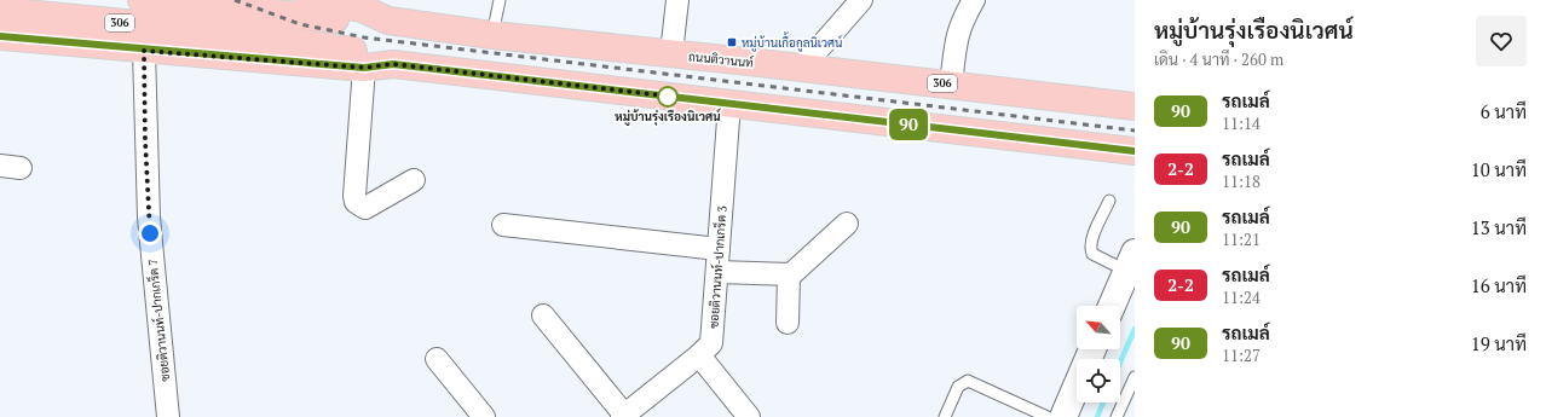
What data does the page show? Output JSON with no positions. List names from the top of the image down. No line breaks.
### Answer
{"streets":{"main road":["306","ถนนติวานนท์"],"street":["ซอยติวานนท์-ปากเกร็ด 3","ซอยติวานนท์-ปากเกร็ด 7"]},"crossings":[["306","ถนนติวานนท์"],["306","ซอยติวานนท์-ปากเกร็ด 3"],["306","ซอยติวานนท์-ปากเกร็ด 7"]],"places":{"transit":["หมู่บ้านเกื้อกูลนิเวศน์"],"other":["หมู่บ้านรุ่งเรืองนิเวศน์"]},"lines":["bus line 90"],"north":"top left","page":{"on_map":"90","heading":["หมู่บ้านรุ่งเรืองนิเวศน์","เดิน · 4 นาที · 260 m"],"list":[{"mark":"90","name":"รถเมล์","note":"11:14","value":"6 นาที"},{"mark":"2-2","name":"รถเมล์","note":"11:18","value":"10 นาที"},{"mark":"90","name":"รถเมล์","note":"11:21","value":"13 นาที"},{"mark":"2-2","name":"รถเมล์","note":"11:24","value":"16 นาที"},{"mark":"90","name":"รถเมล์","note":"11:27","value":"19 นาที"}]}}
